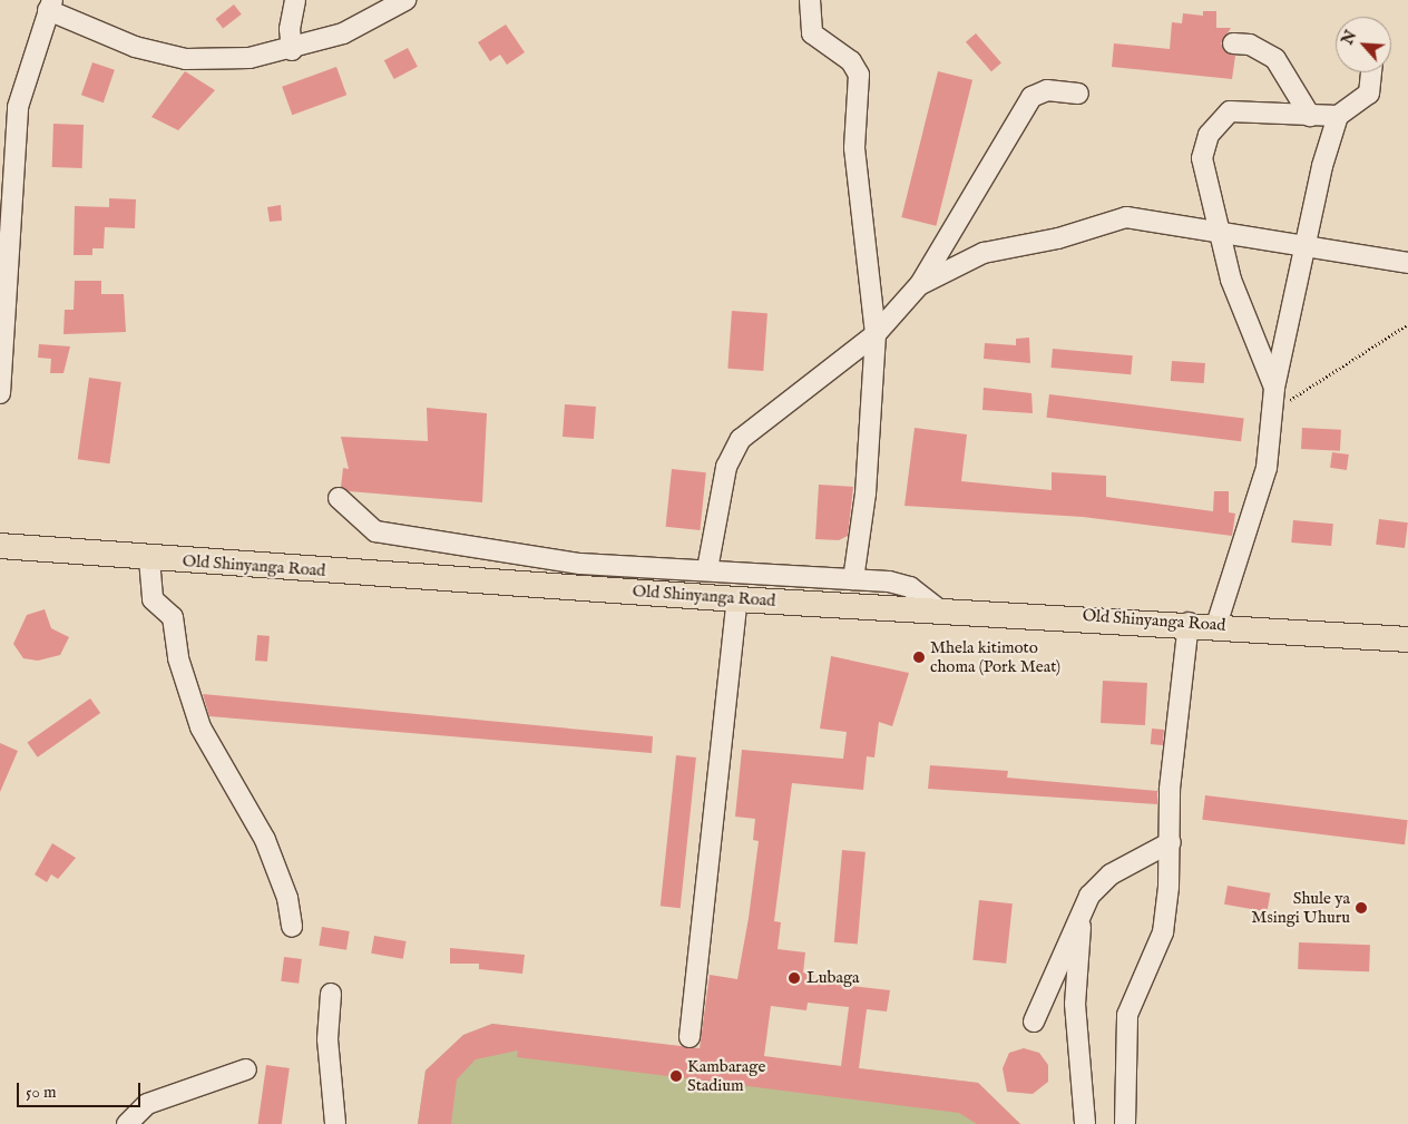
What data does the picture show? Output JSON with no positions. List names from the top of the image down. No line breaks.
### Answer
{"streets":{"main road":["Old Shinyanga Road"]},"places":["Mhela kitimoto choma (Pork Meat)","Shule ya Msingi Uhuru","Lubaga","Kambarage Stadium"],"scale_bar":"50 m","north":"top left"}
